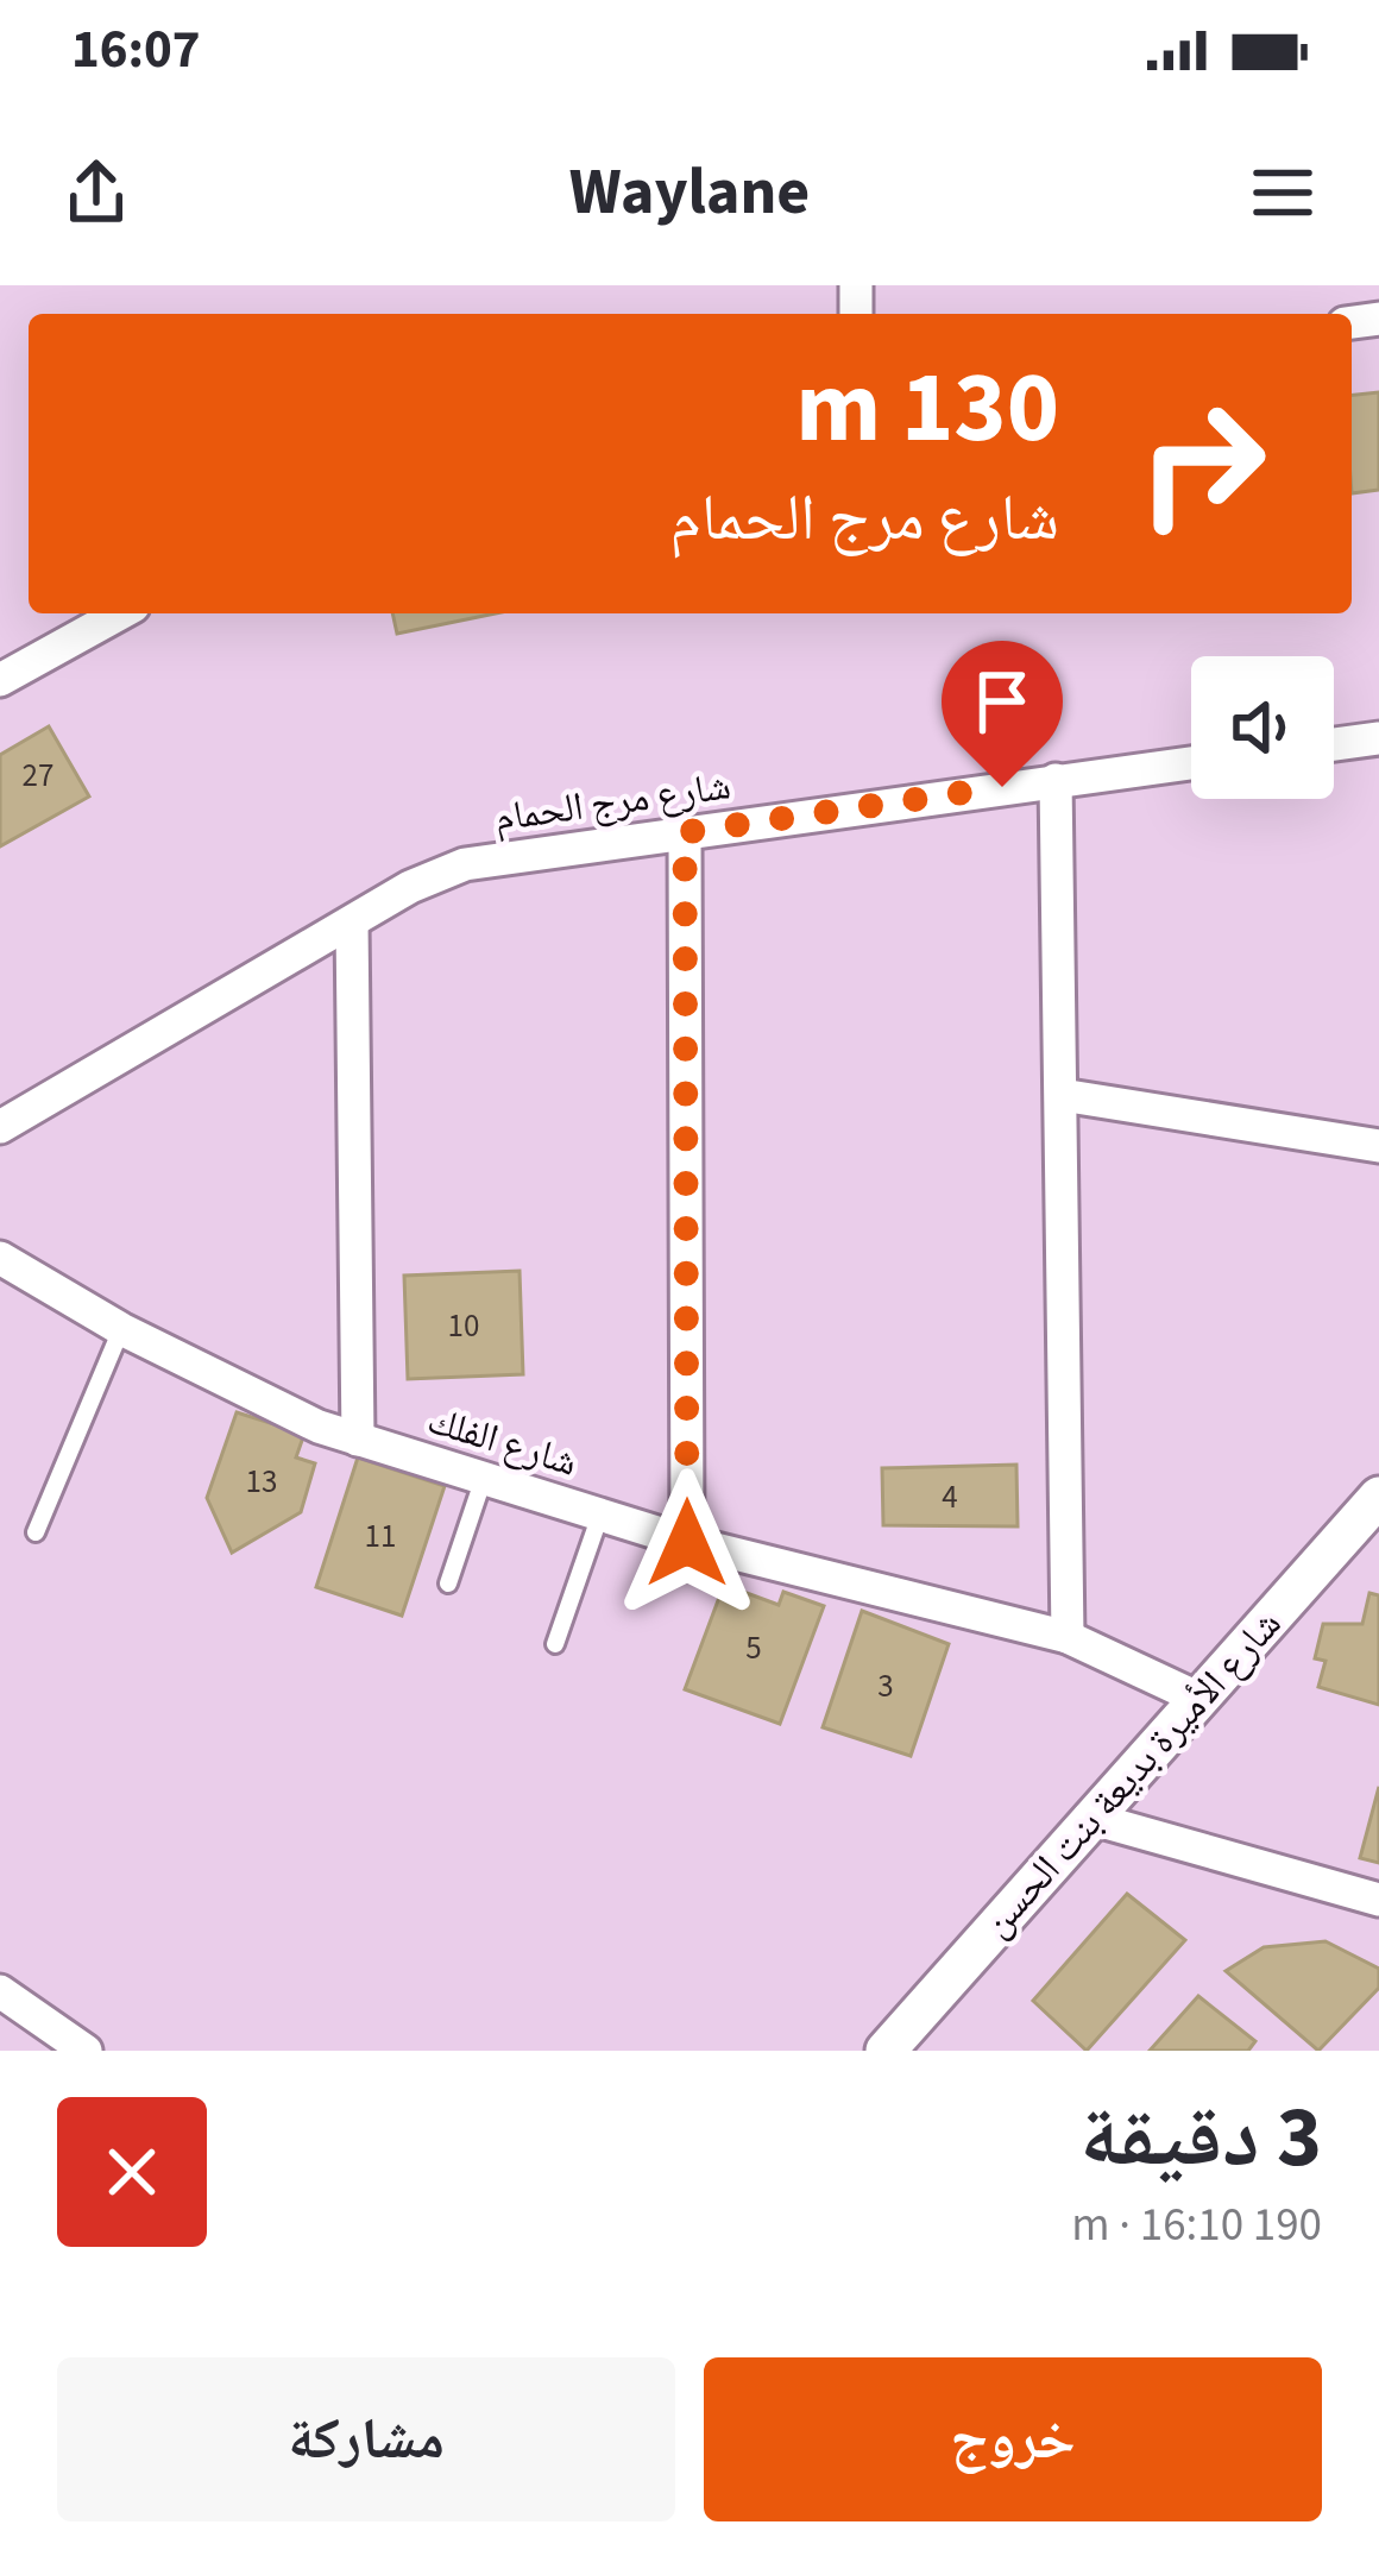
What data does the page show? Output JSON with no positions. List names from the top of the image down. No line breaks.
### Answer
{"streets":{"street":["شارع مرج الحمام","شارع الفلك","شارع الأميرة بديعة بنت الحسن"]},"crossings":[["شارع الفلك","شارع الأميرة بديعة بنت الحسن"]],"house_numbers":["27","10","13","4","11","5","3"],"page":{"status":"16:07","header":"Waylane","turn":["130 m","شارع مرج الحمام"],"heading":["3 دقيقة","190 m · 16:10"],"buttons":["خروج","مشاركة"]}}
